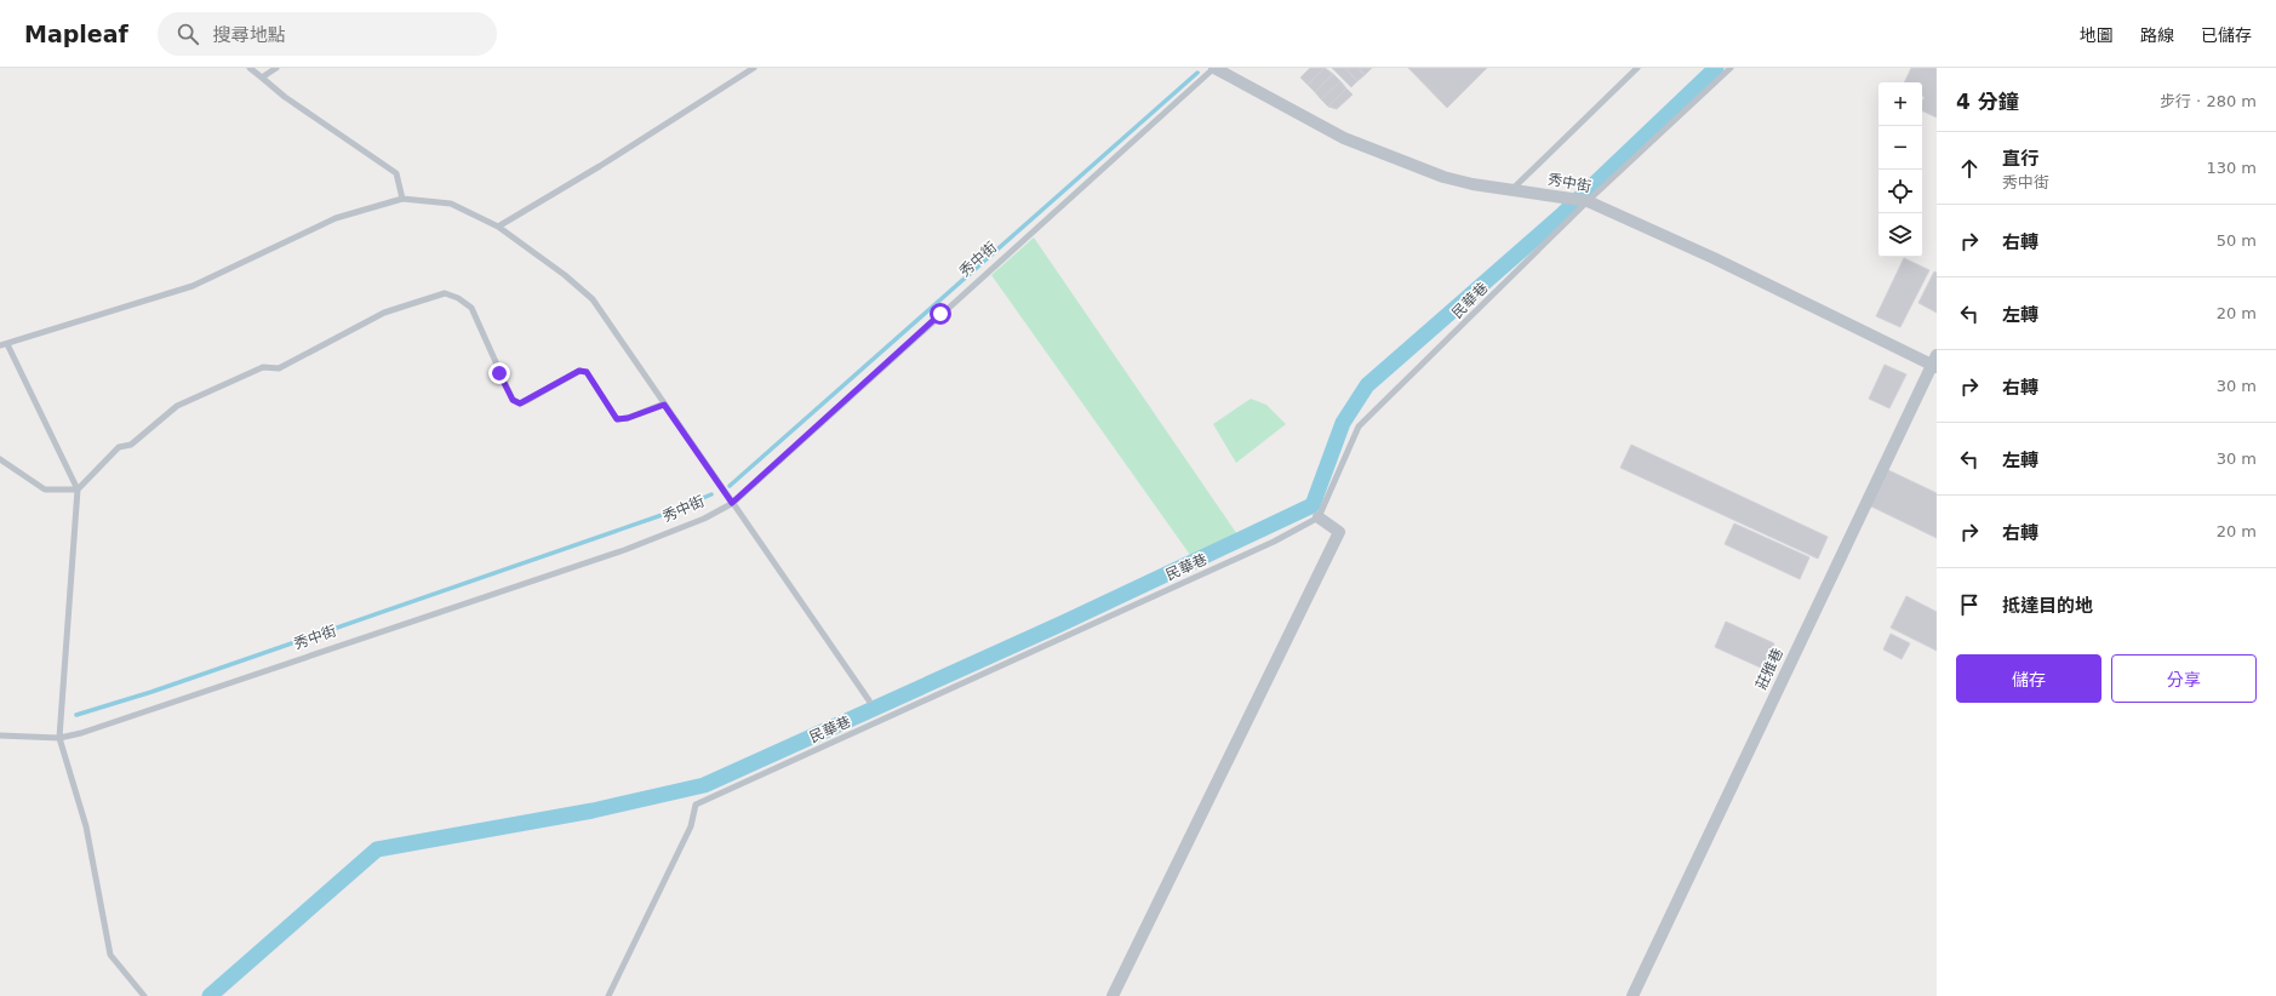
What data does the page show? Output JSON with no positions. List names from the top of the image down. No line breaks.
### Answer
{"streets":{"street":["秀中街","莊雅巷"],"lane":["民華巷"]},"crossings":[["秀中街","民華巷"],["秀中街","莊雅巷"]],"page":{"header":"Mapleaf","search":"搜尋地點","nav":["地圖","路線","已儲存"],"heading":["4 分鐘","步行 · 280 m"],"map_buttons":["+","−"],"list":[["直行","秀中街","130 m"],["右轉","50 m"],["左轉","20 m"],["右轉","30 m"],["左轉","30 m"],["右轉","20 m"],"抵達目的地"],"buttons":["儲存","分享"]}}
